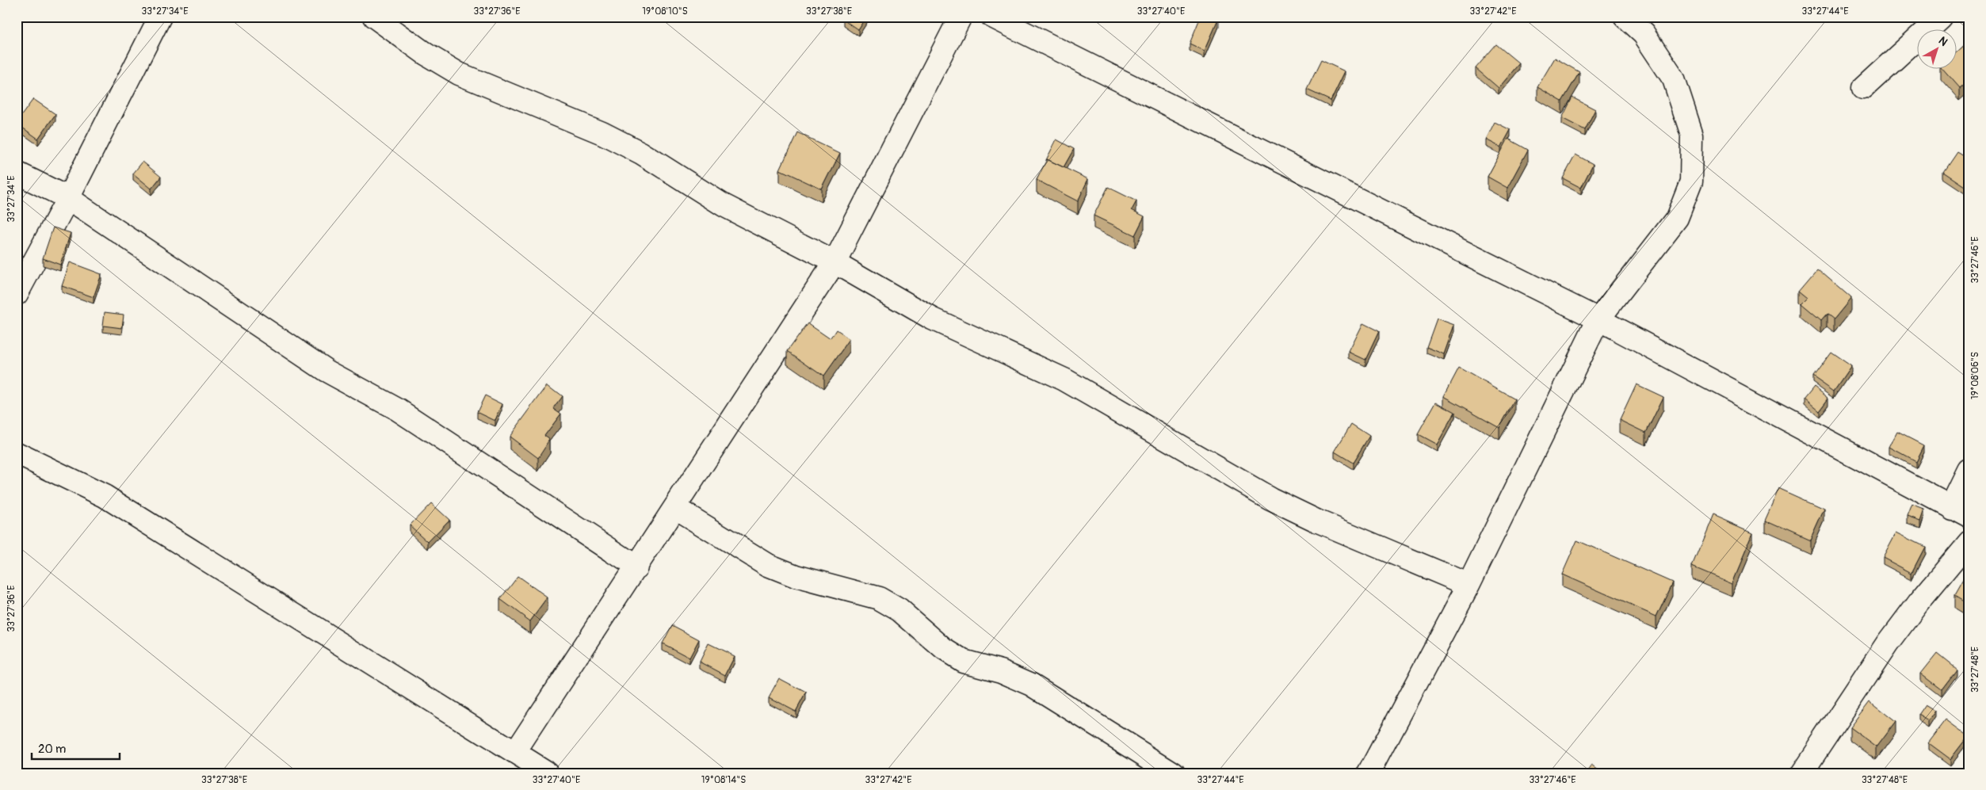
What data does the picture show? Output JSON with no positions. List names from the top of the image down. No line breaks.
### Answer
{"scale_bar":"20 m","north":"top right","coordinates":["33°27'34\"E","33°27'36\"E","19°08'10\"S","33°27'38\"E","33°27'40\"E","33°27'42\"E","33°27'44\"E","33°27'46\"E","19°08'06\"S","33°27'48\"E","19°08'14\"S"]}
